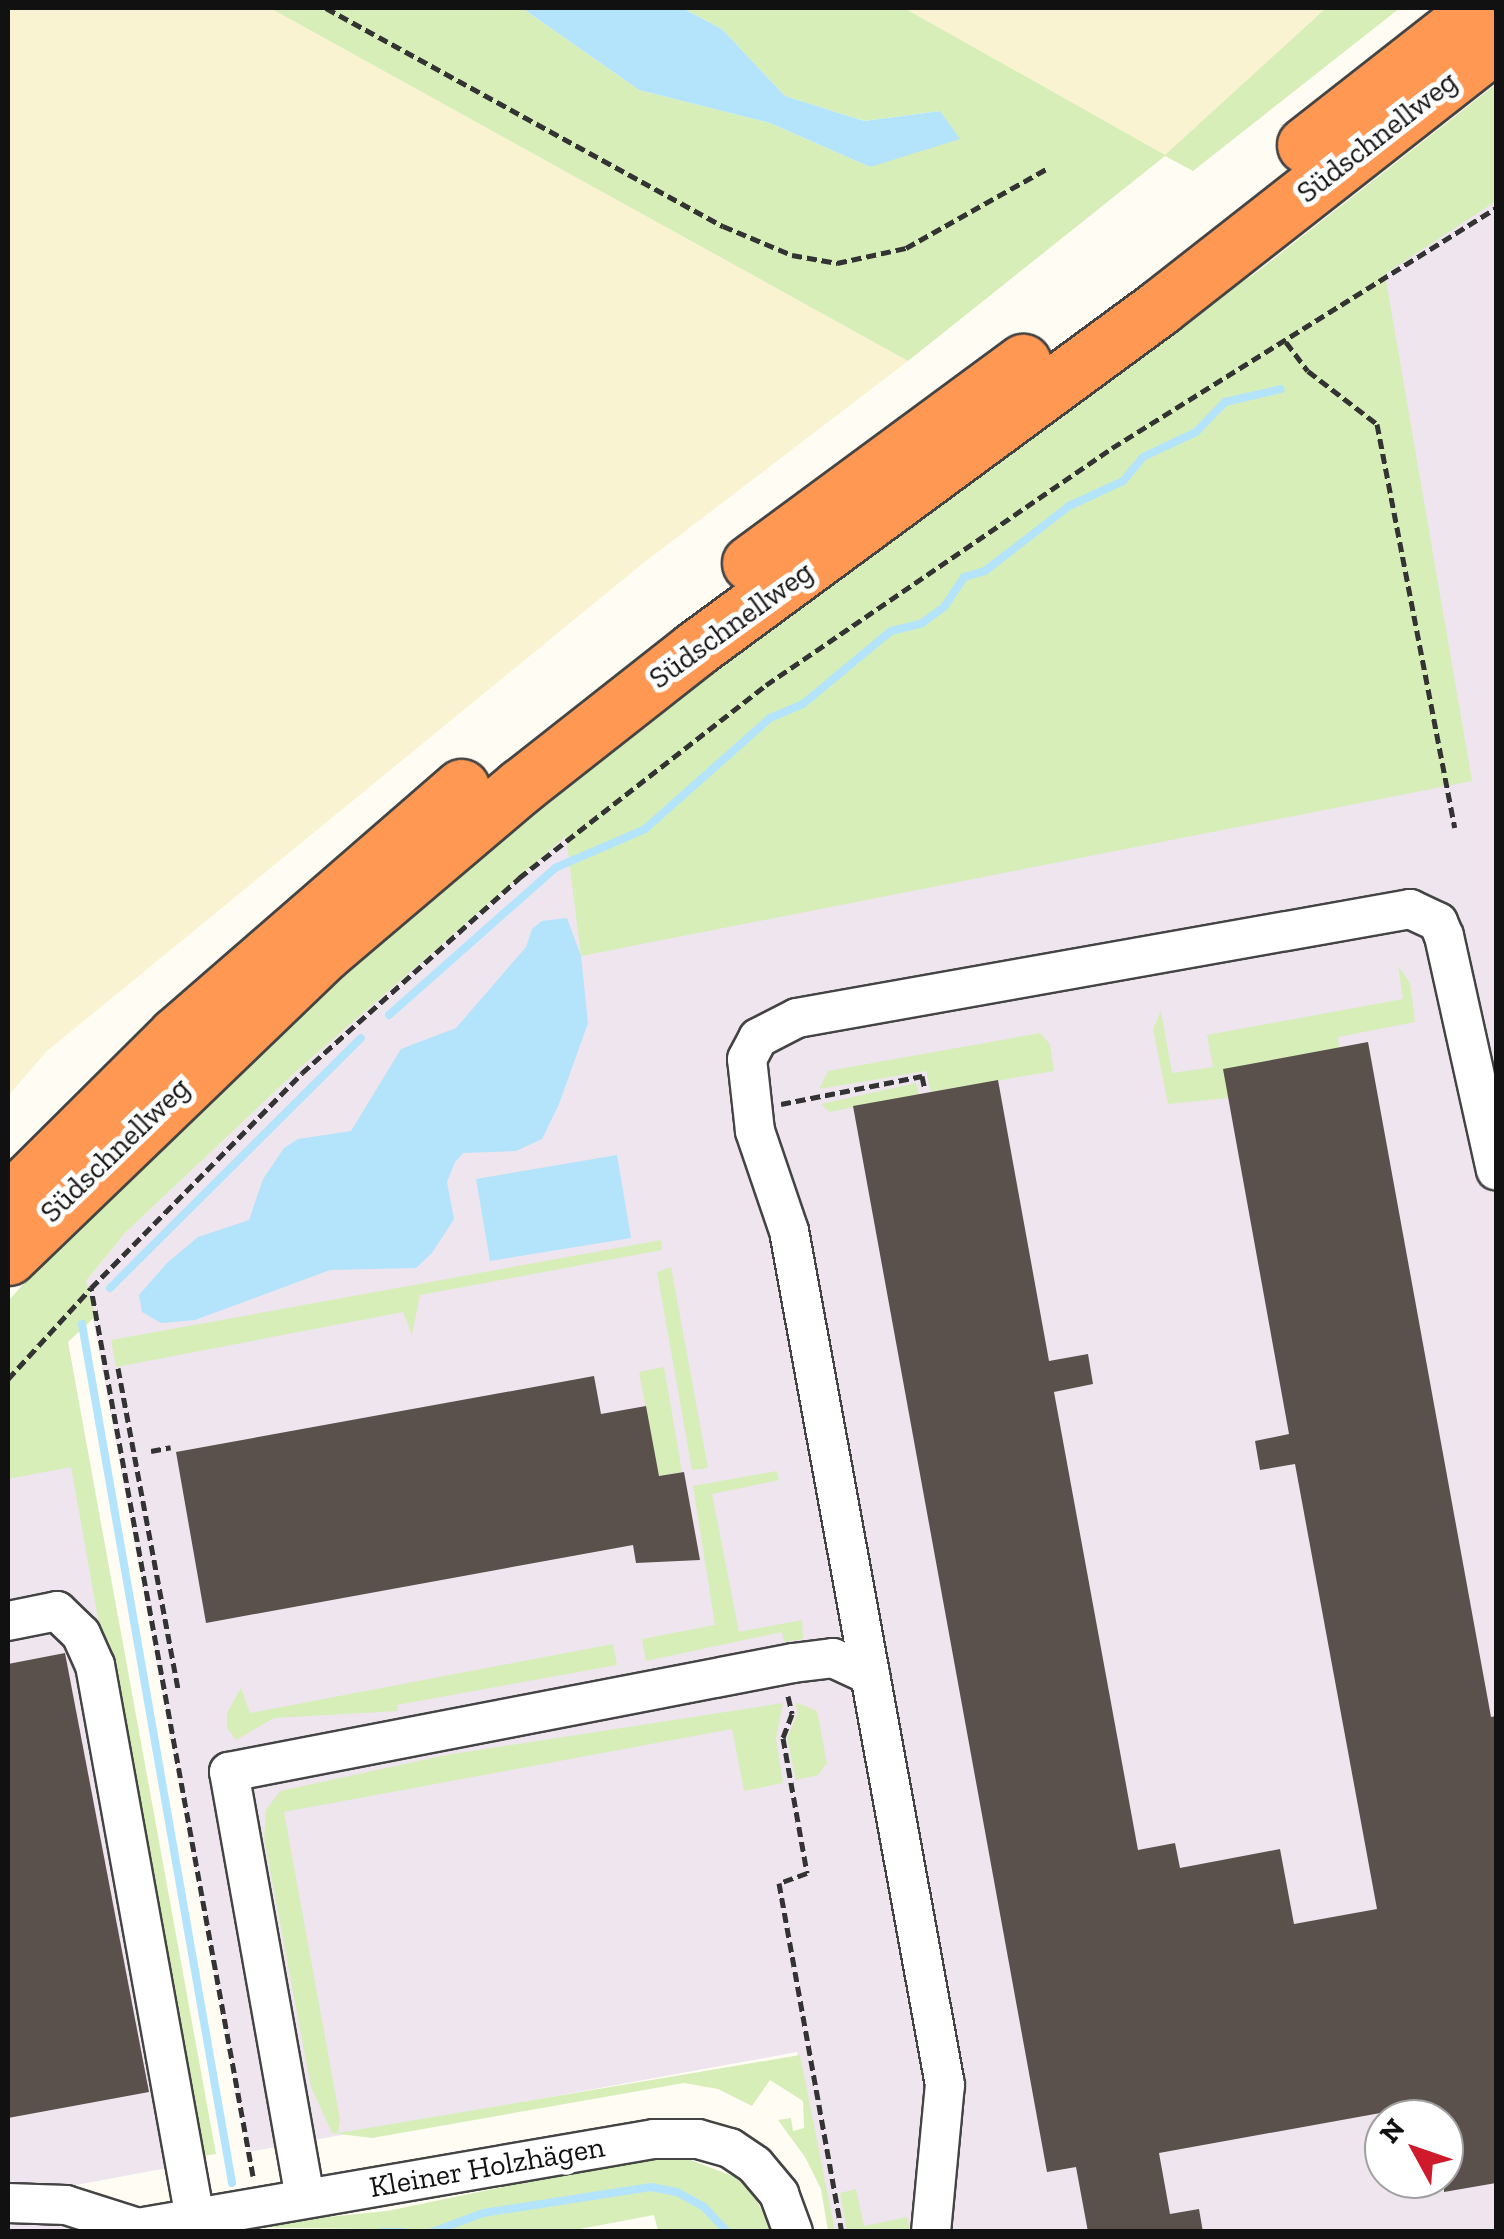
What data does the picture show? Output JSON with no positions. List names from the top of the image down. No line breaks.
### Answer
{"streets":{"highway":["Südschnellweg"],"street":["Kleiner Holzhägen"]},"north":"top left"}
